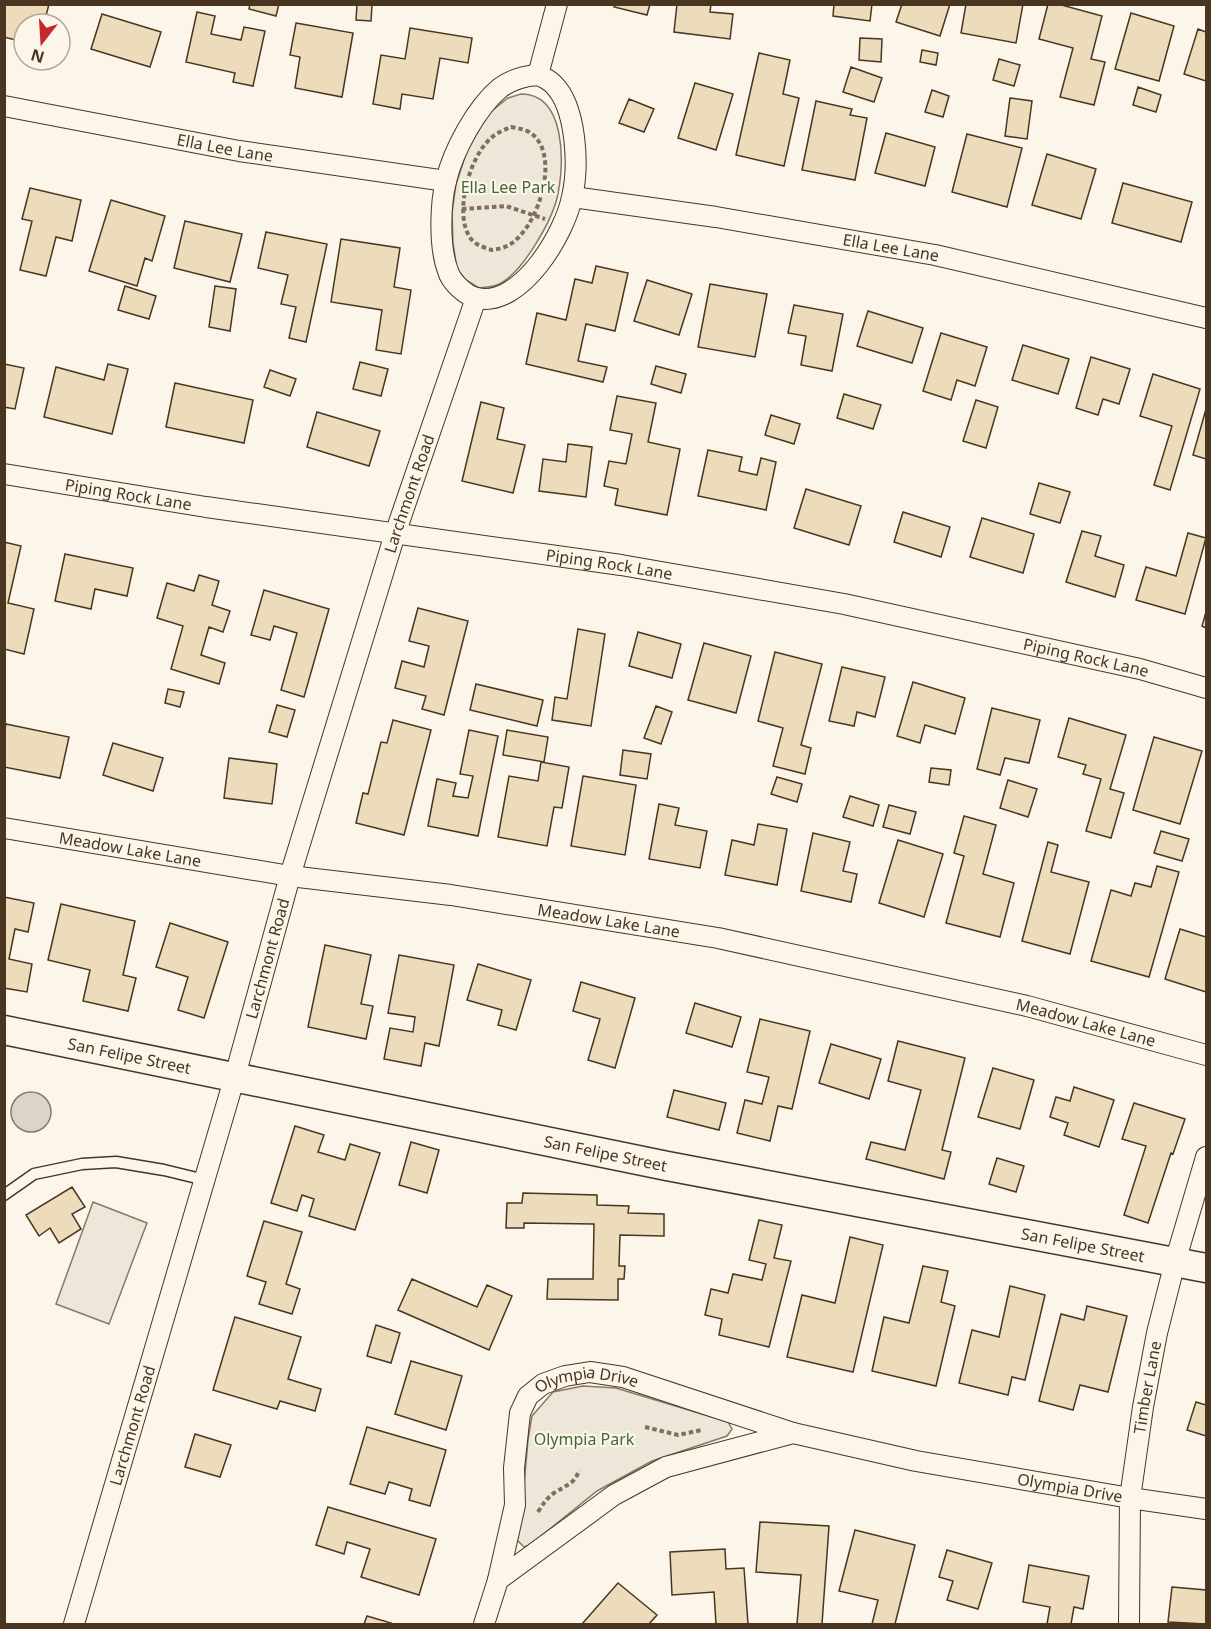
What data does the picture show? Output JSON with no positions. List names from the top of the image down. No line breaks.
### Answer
{"streets":{"main road":["San Felipe Street"],"street":["Ella Lee Lane","Piping Rock Lane","Larchmont Road","Meadow Lake Lane","Timber Lane","Olympia Drive"]},"crossings":[["Piping Rock Lane","Larchmont Road"],["Larchmont Road","Meadow Lake Lane"],["Larchmont Road","San Felipe Street"],["San Felipe Street","Timber Lane"],["Timber Lane","Olympia Drive"]],"parks":["Ella Lee Park","Olympia Park"],"north":"bottom"}
